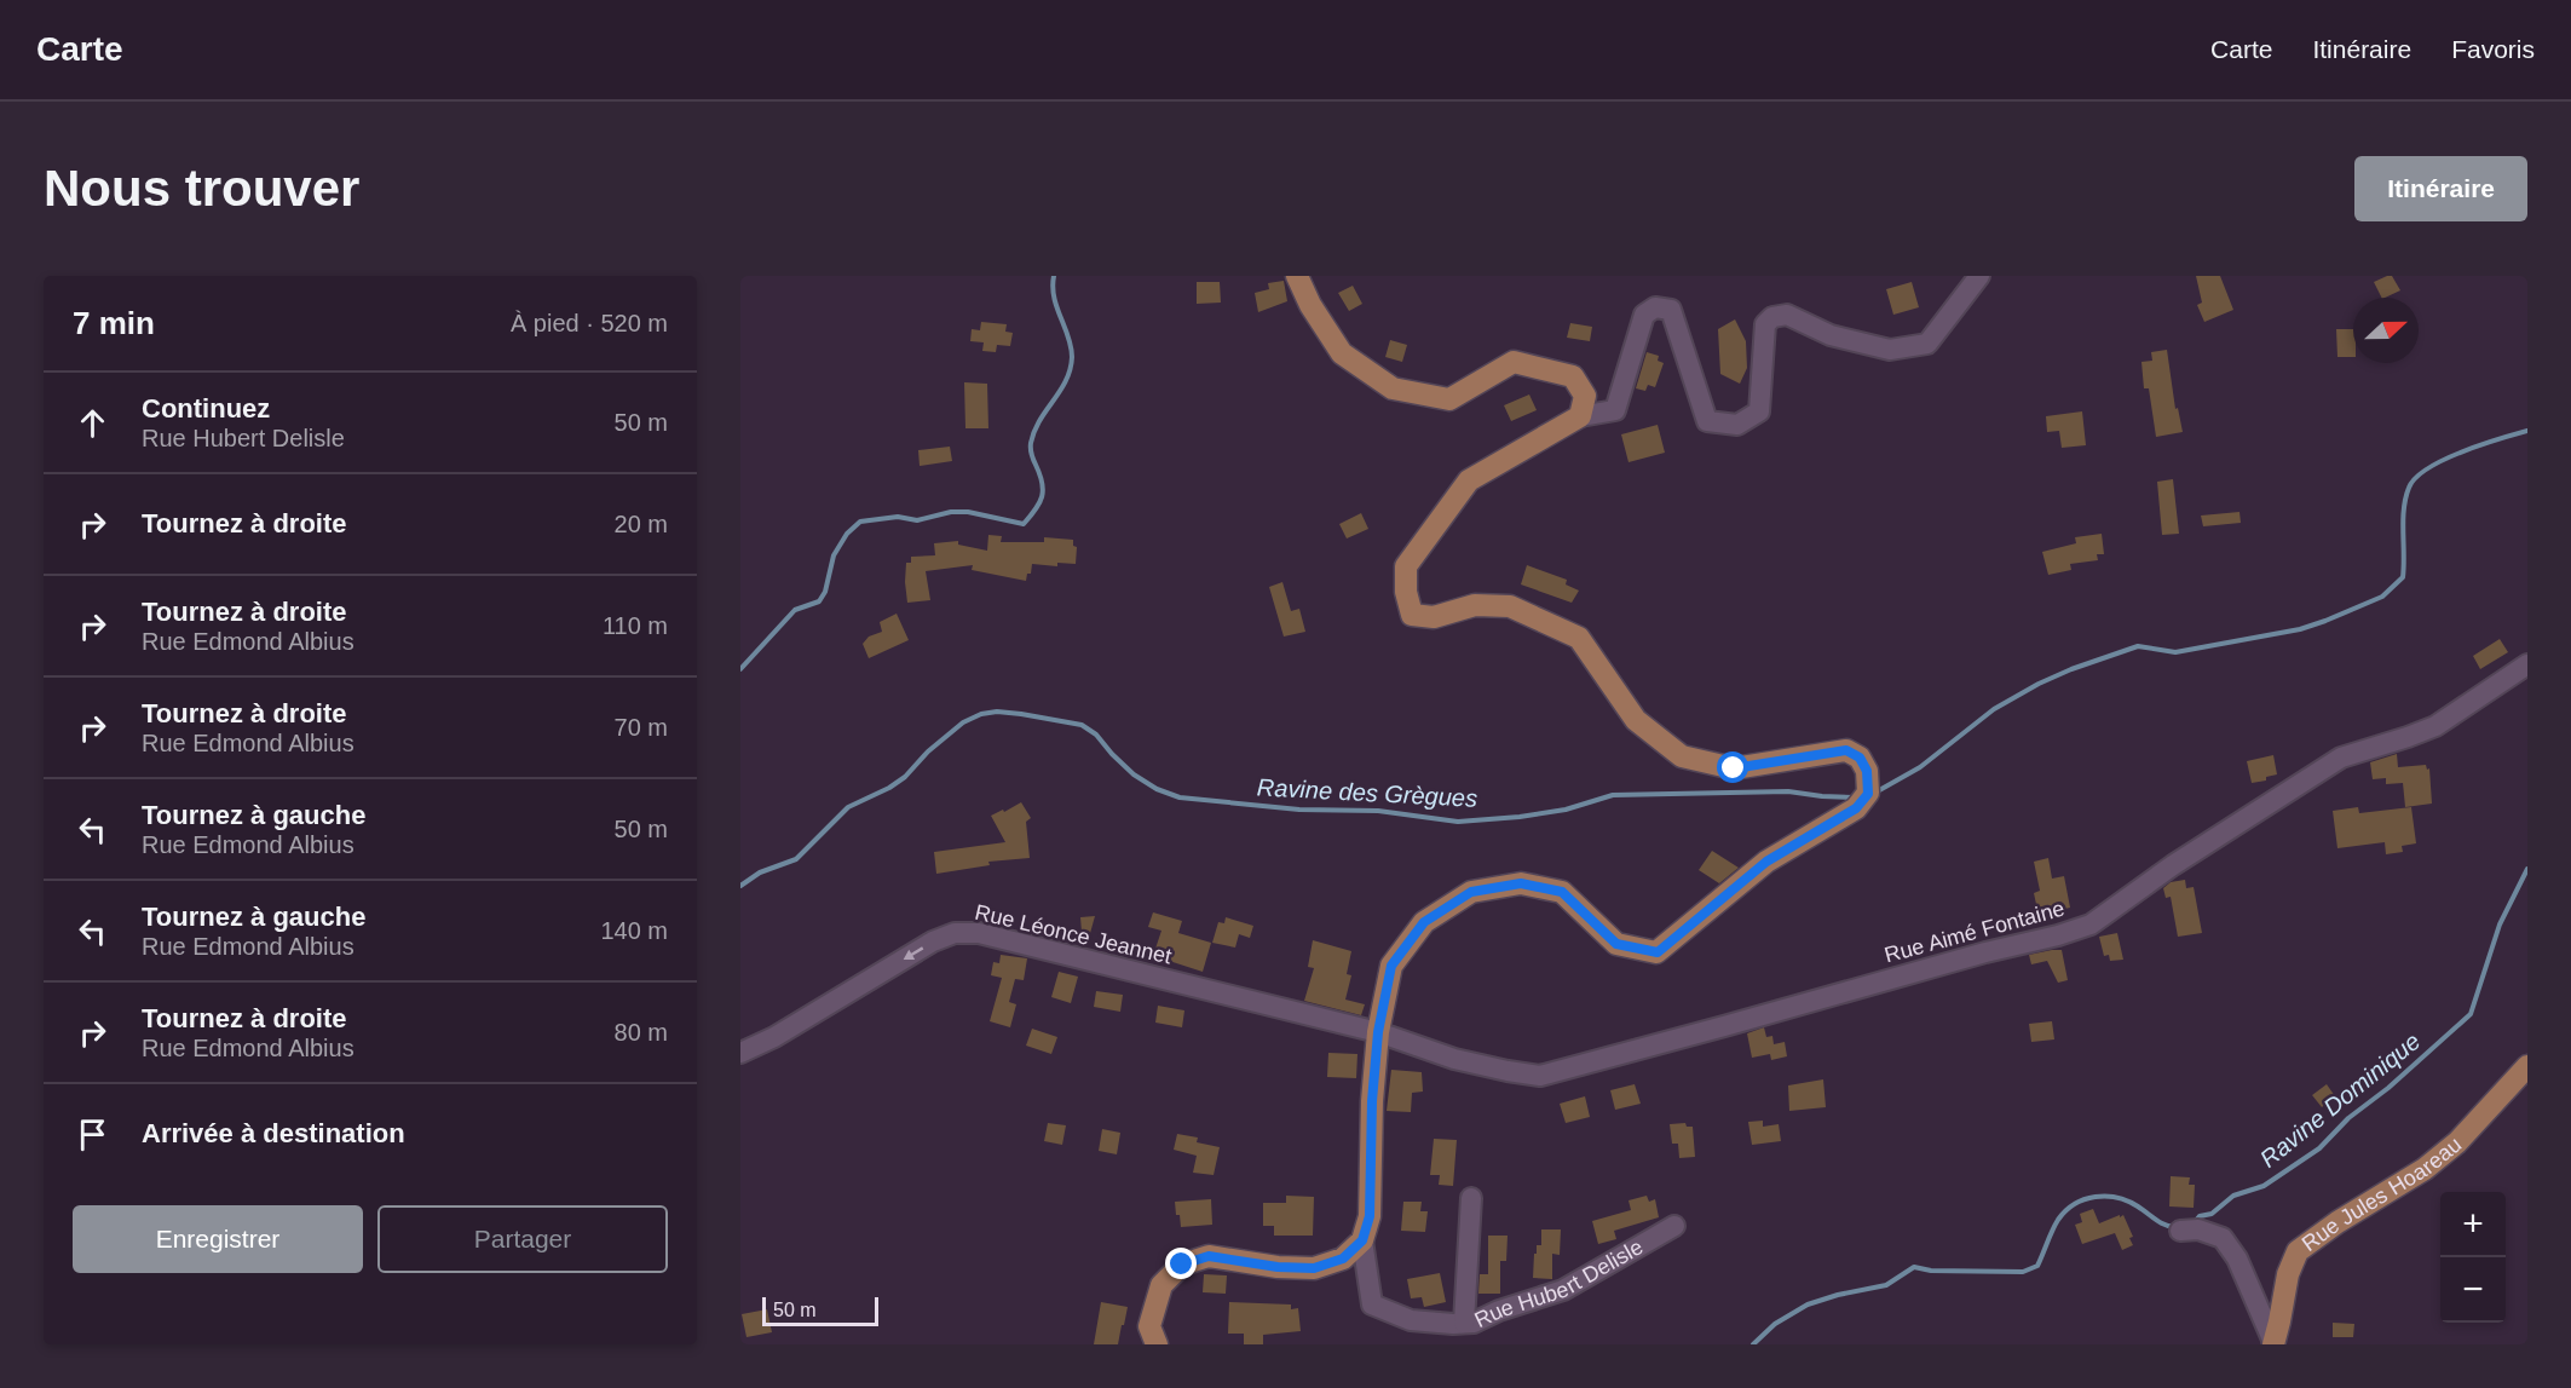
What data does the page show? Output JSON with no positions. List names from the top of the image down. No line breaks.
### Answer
{"streets":{"main road":["Rue Jules Hoareau"],"street":["Rue Aimé Fontaine","Rue Léonce Jeannet","Rue Hubert Delisle"]},"crossings":[["Rue Aimé Fontaine","Rue Léonce Jeannet"]],"one_way":["Rue Léonce Jeannet"],"water":["Ravine des Grègues","Ravine Dominique"],"scale_bar":"50 m","north":"right","page":{"header":"Carte","nav":["Carte","Itinéraire","Favoris"],"buttons":["Itinéraire",["Enregistrer","Partager"]],"title":"Nous trouver","heading":["7 min","À pied · 520 m"],"list":[["Continuez","Rue Hubert Delisle","50 m"],["Tournez à droite","20 m"],["Tournez à droite","Rue Edmond Albius","110 m"],["Tournez à droite","Rue Edmond Albius","70 m"],["Tournez à gauche","Rue Edmond Albius","50 m"],["Tournez à gauche","Rue Edmond Albius","140 m"],["Tournez à droite","Rue Edmond Albius","80 m"],"Arrivée à destination"],"map_buttons":["+","−"],"scale":"50 m"}}
